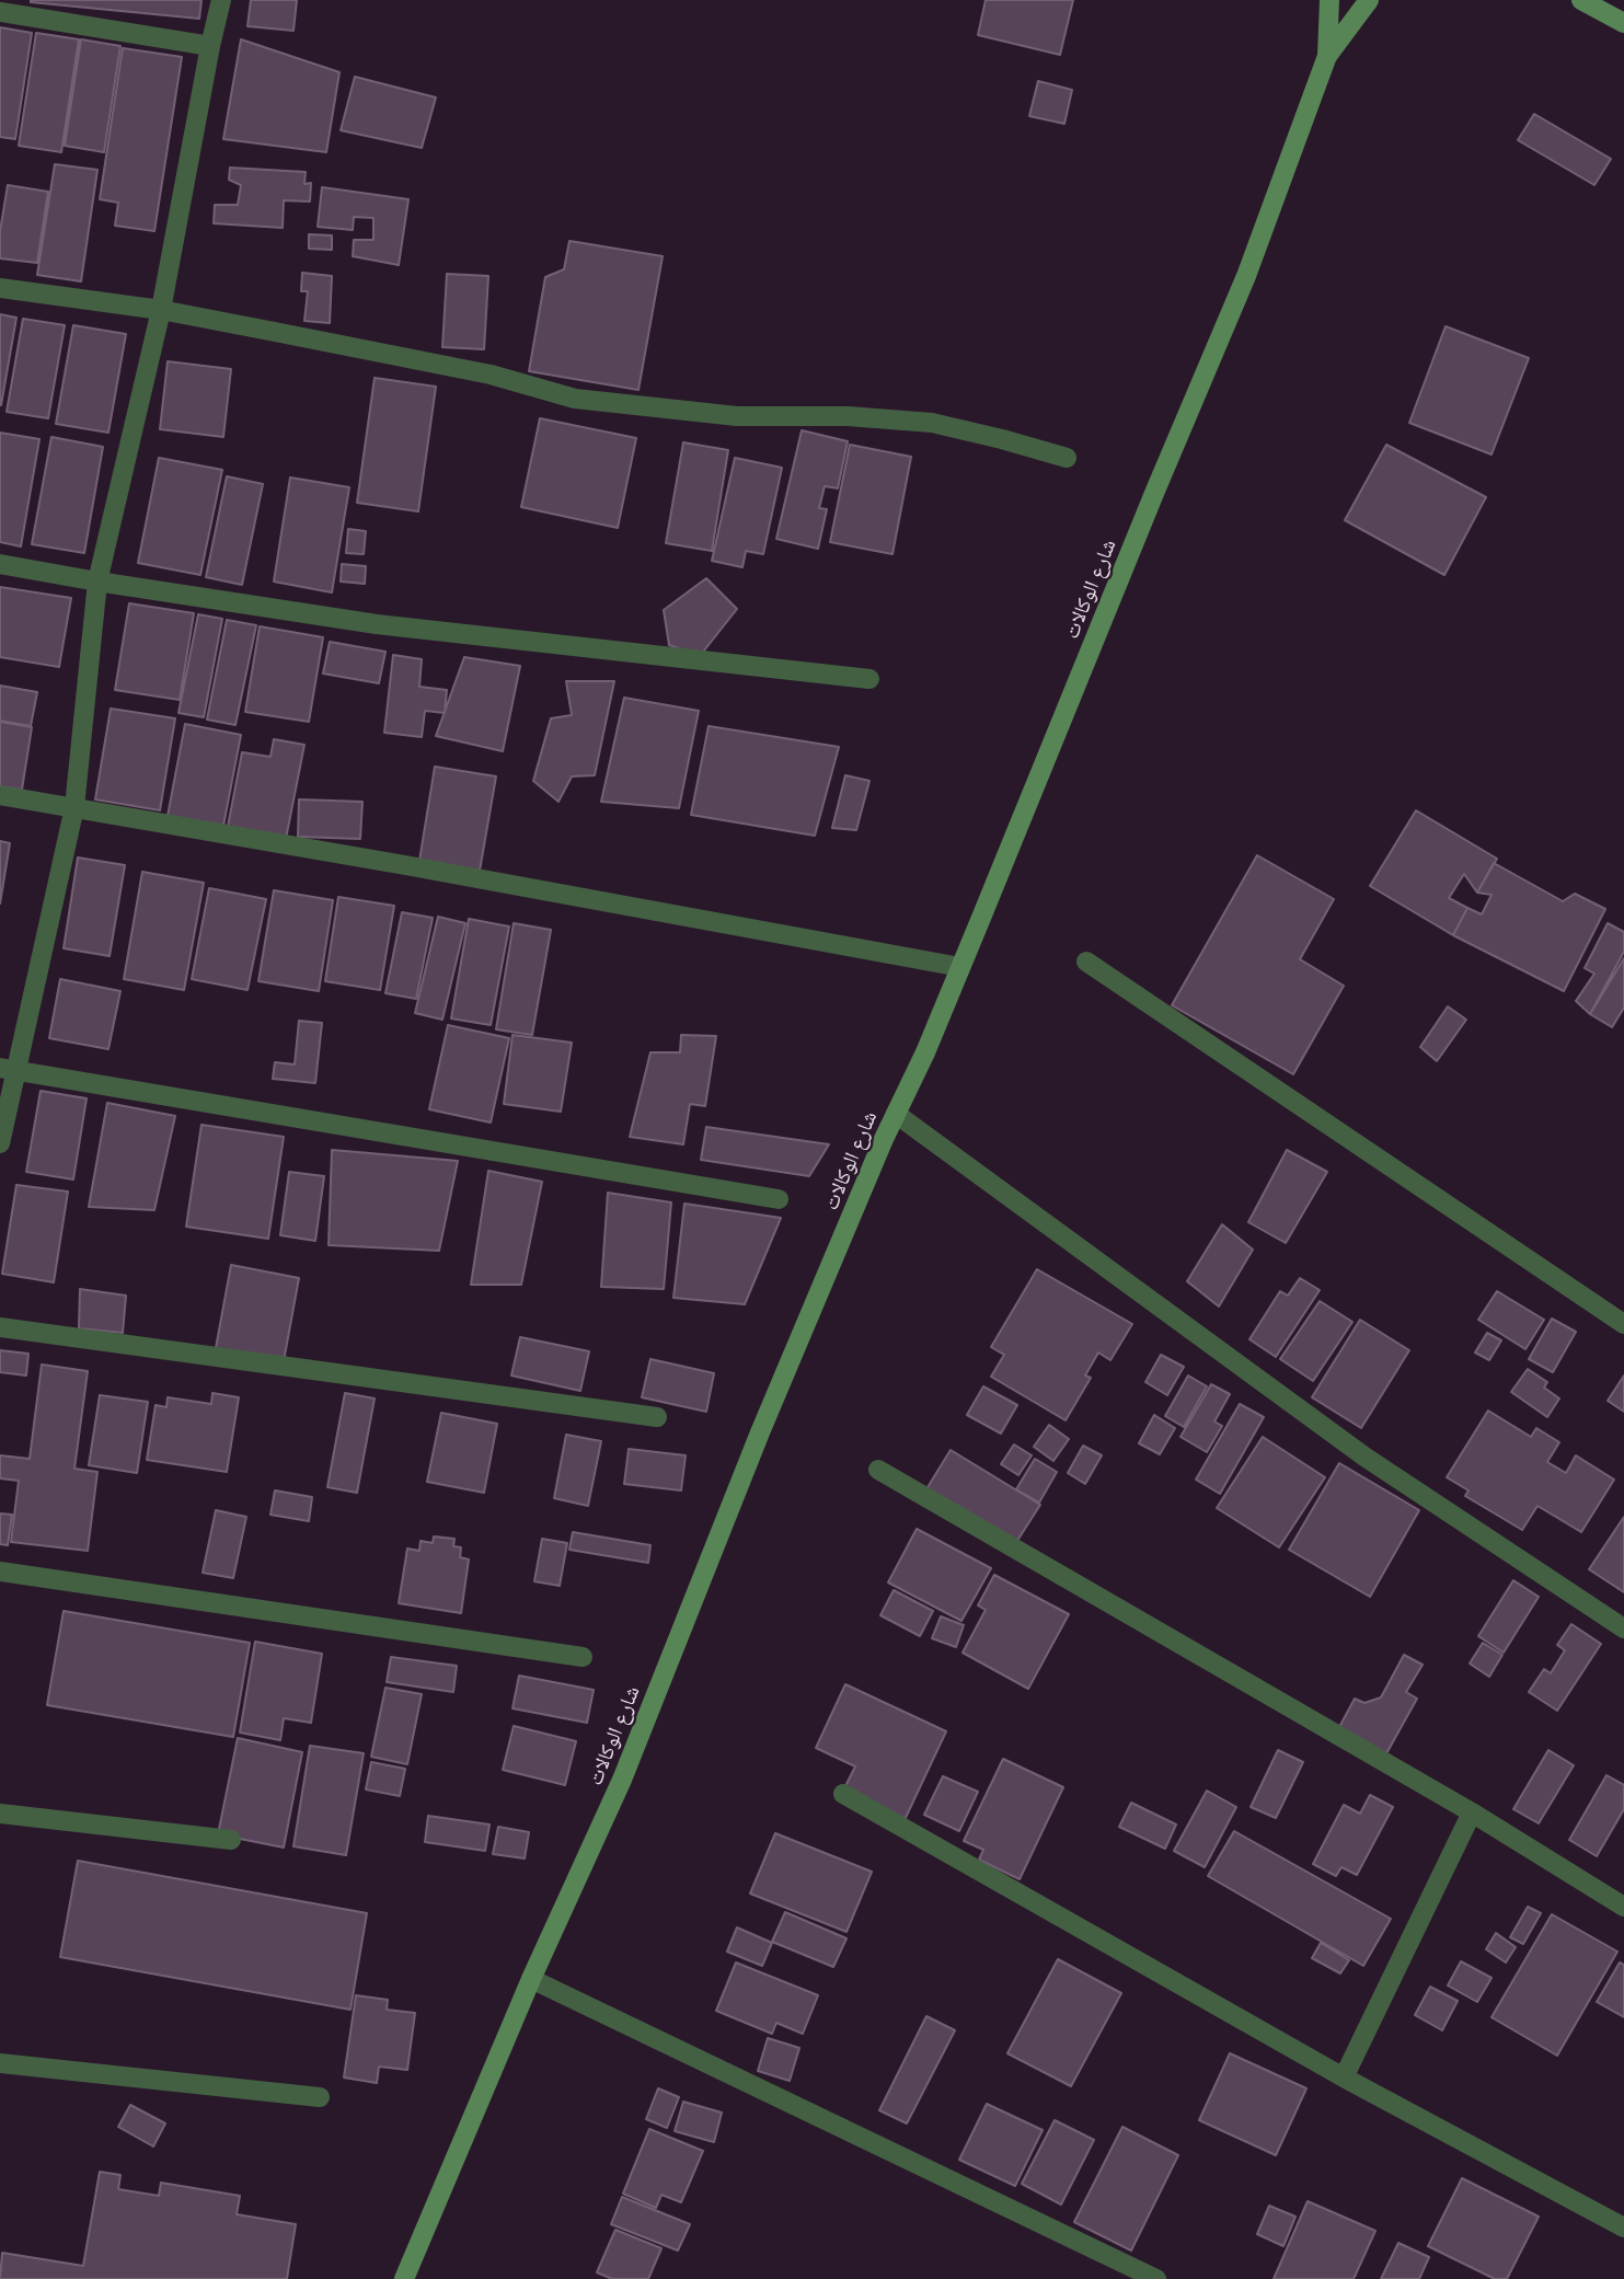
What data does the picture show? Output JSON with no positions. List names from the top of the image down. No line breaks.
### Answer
{"streets":{"street":["شارع الوكالات"]}}
